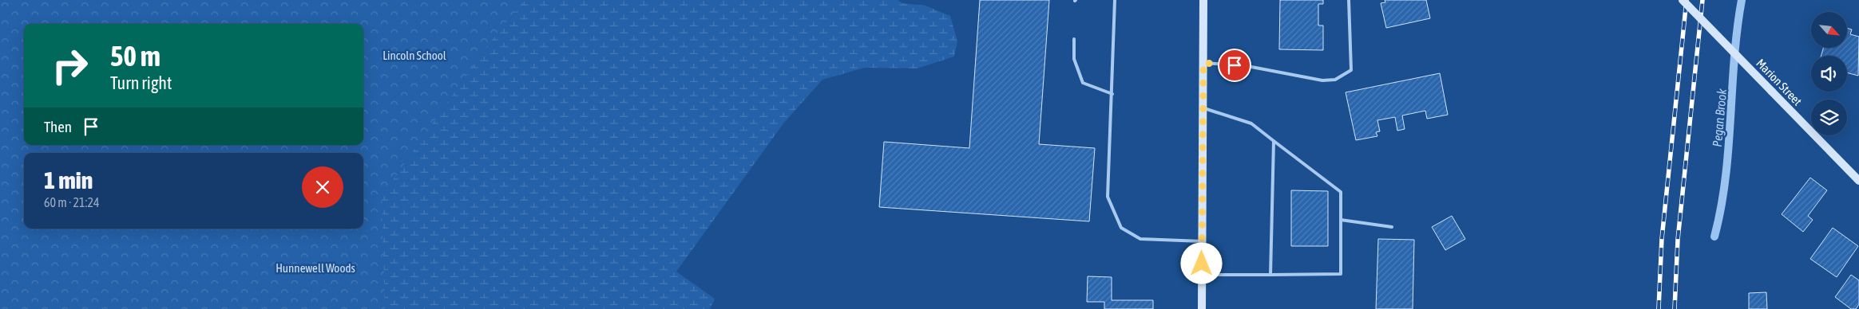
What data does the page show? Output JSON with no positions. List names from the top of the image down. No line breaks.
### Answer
{"streets":{"main road":["Marion Street"]},"water":["Pegan Brook"],"parks":["Lincoln School","Hunnewell Woods"],"north":"bottom right","page":{"turn":["50 m","Turn right"],"then":"Then","heading":["1 min","60 m · 21:24"]}}
